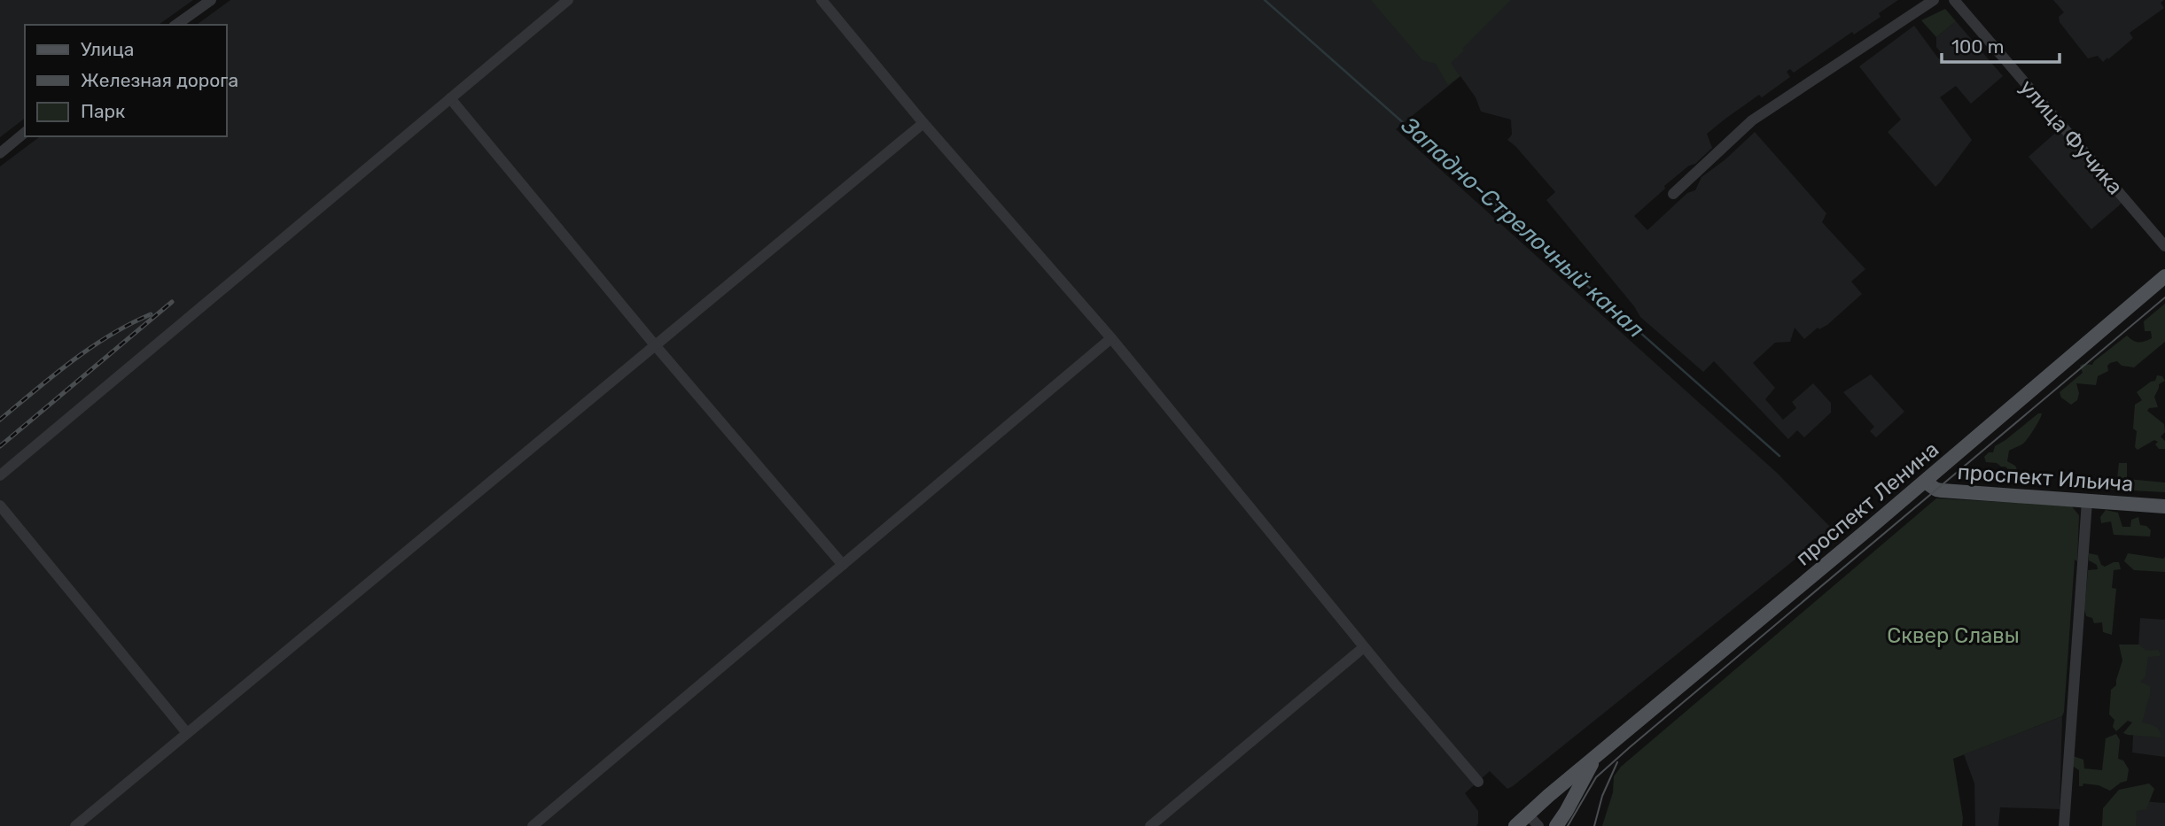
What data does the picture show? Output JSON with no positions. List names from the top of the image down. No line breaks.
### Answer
{"streets":{"main road":["проспект Ильича","проспект Ленина"],"street":["улица Фучика"]},"crossings":[["проспект Ильича","проспект Ленина"]],"water":["Западно-Стрелочный канал"],"parks":["Сквер Славы"],"legend":["Улица","Железная дорога","Парк"],"scale_bar":"100 m"}
